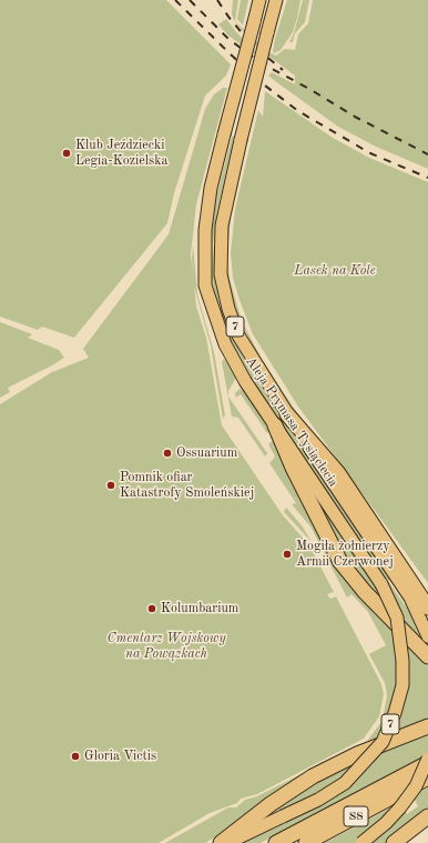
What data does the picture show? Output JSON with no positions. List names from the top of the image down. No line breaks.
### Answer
{"streets":{"highway":["S8"],"main road":["7","Aleja Prymasa Tysiąclecia"]},"parks":["Lasek na Kole","Cmentarz Wojskowy na Powązkach"],"places":["Klub Jeździecki Legia-Kozielska","Ossuarium","Pomnik ofiar Katastrofy Smoleńskiej","Mogiła żołnierzy Armii Czerwonej","Kolumbarium","Gloria Victis"]}
